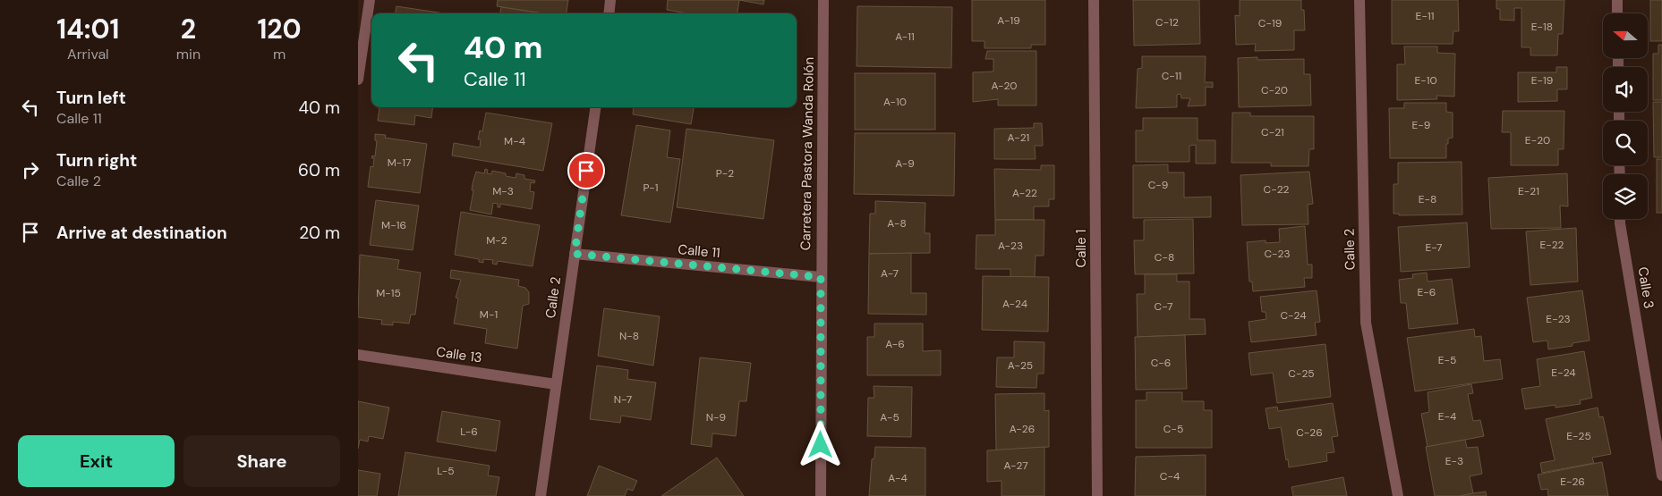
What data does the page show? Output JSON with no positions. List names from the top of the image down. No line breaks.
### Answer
{"streets":{"street":["Carretera Pastora Wanda Rolón","Calle 1","Calle 2","Calle 11","Calle 3","Calle 13"]},"crossings":[["Carretera Pastora Wanda Rolón","Calle 11"],["Calle 2","Calle 11"],["Calle 2","Calle 13"]],"house_numbers":["E-11","A-19","C-12","C-19","E-18","A-11","C-11","E-10","E-19","A-20","C-20","A-10","E-9","C-21","A-21","E-20","M-4","M-17","A-9","P-2","C-9","P-1","C-22","M-3","E-21","A-22","E-8","A-8","M-16","M-2","E-22","A-23","E-7","C-23","C-8","A-7","E-6","M-15","A-24","C-7","M-1","C-24","E-23","N-8","A-6","E-5","C-6","A-25","E-24","C-25","N-7","E-4","N-9","A-5","A-26","C-5","L-6","C-26","E-25","E-3","A-27","L-5","C-4","A-4","E-26"],"north":"left","page":{"eta":["14:01","Arrival","2","min","120","m"],"turn":["40 m","Calle 11"],"list":[{"name":"Turn left","note":"Calle 11","value":"40 m"},{"name":"Turn right","note":"Calle 2","value":"60 m"},{"name":"Arrive at destination","value":"20 m"}],"buttons":["Exit","Share"]}}
